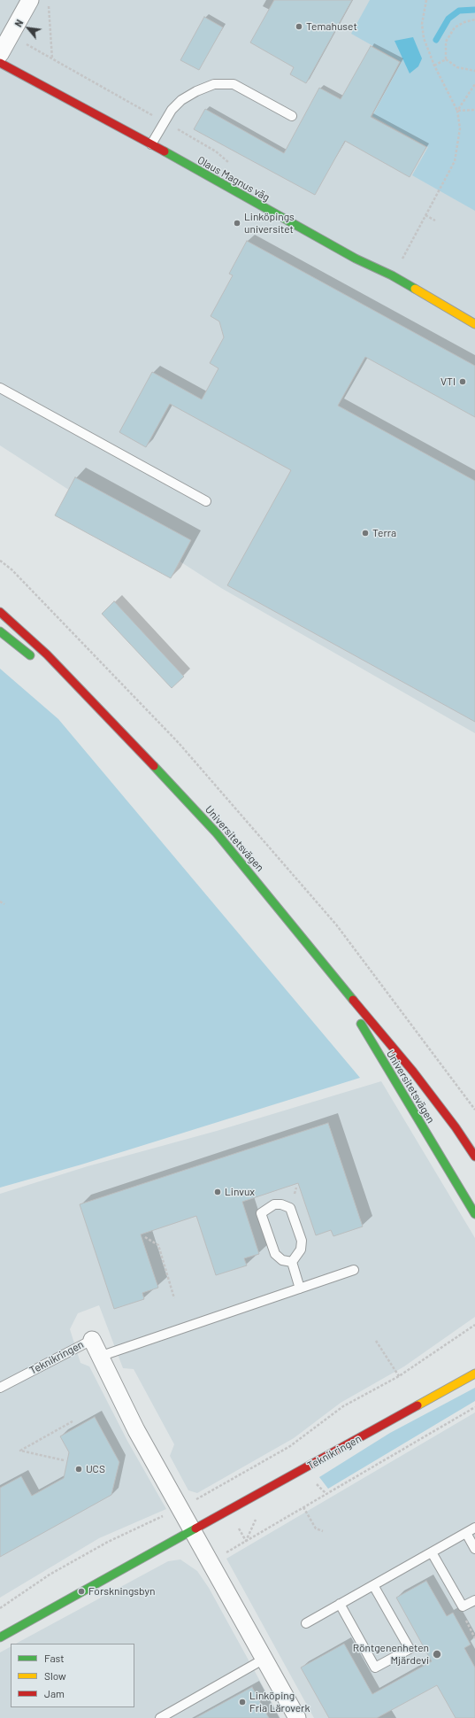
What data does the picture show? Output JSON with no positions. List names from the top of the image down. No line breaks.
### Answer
{"streets":{"main road":["Olaus Magnus väg","Universitetsvägen","Teknikringen"]},"places":["Temahuset","Linköpings universitet","VTI","Terra","Linvux","UCS","Forskningsbyn","Röntgenenheten Mjärdevi","Linköping Fria Läroverk"],"legend":["Fast","Slow","Jam"],"north":"top left"}
